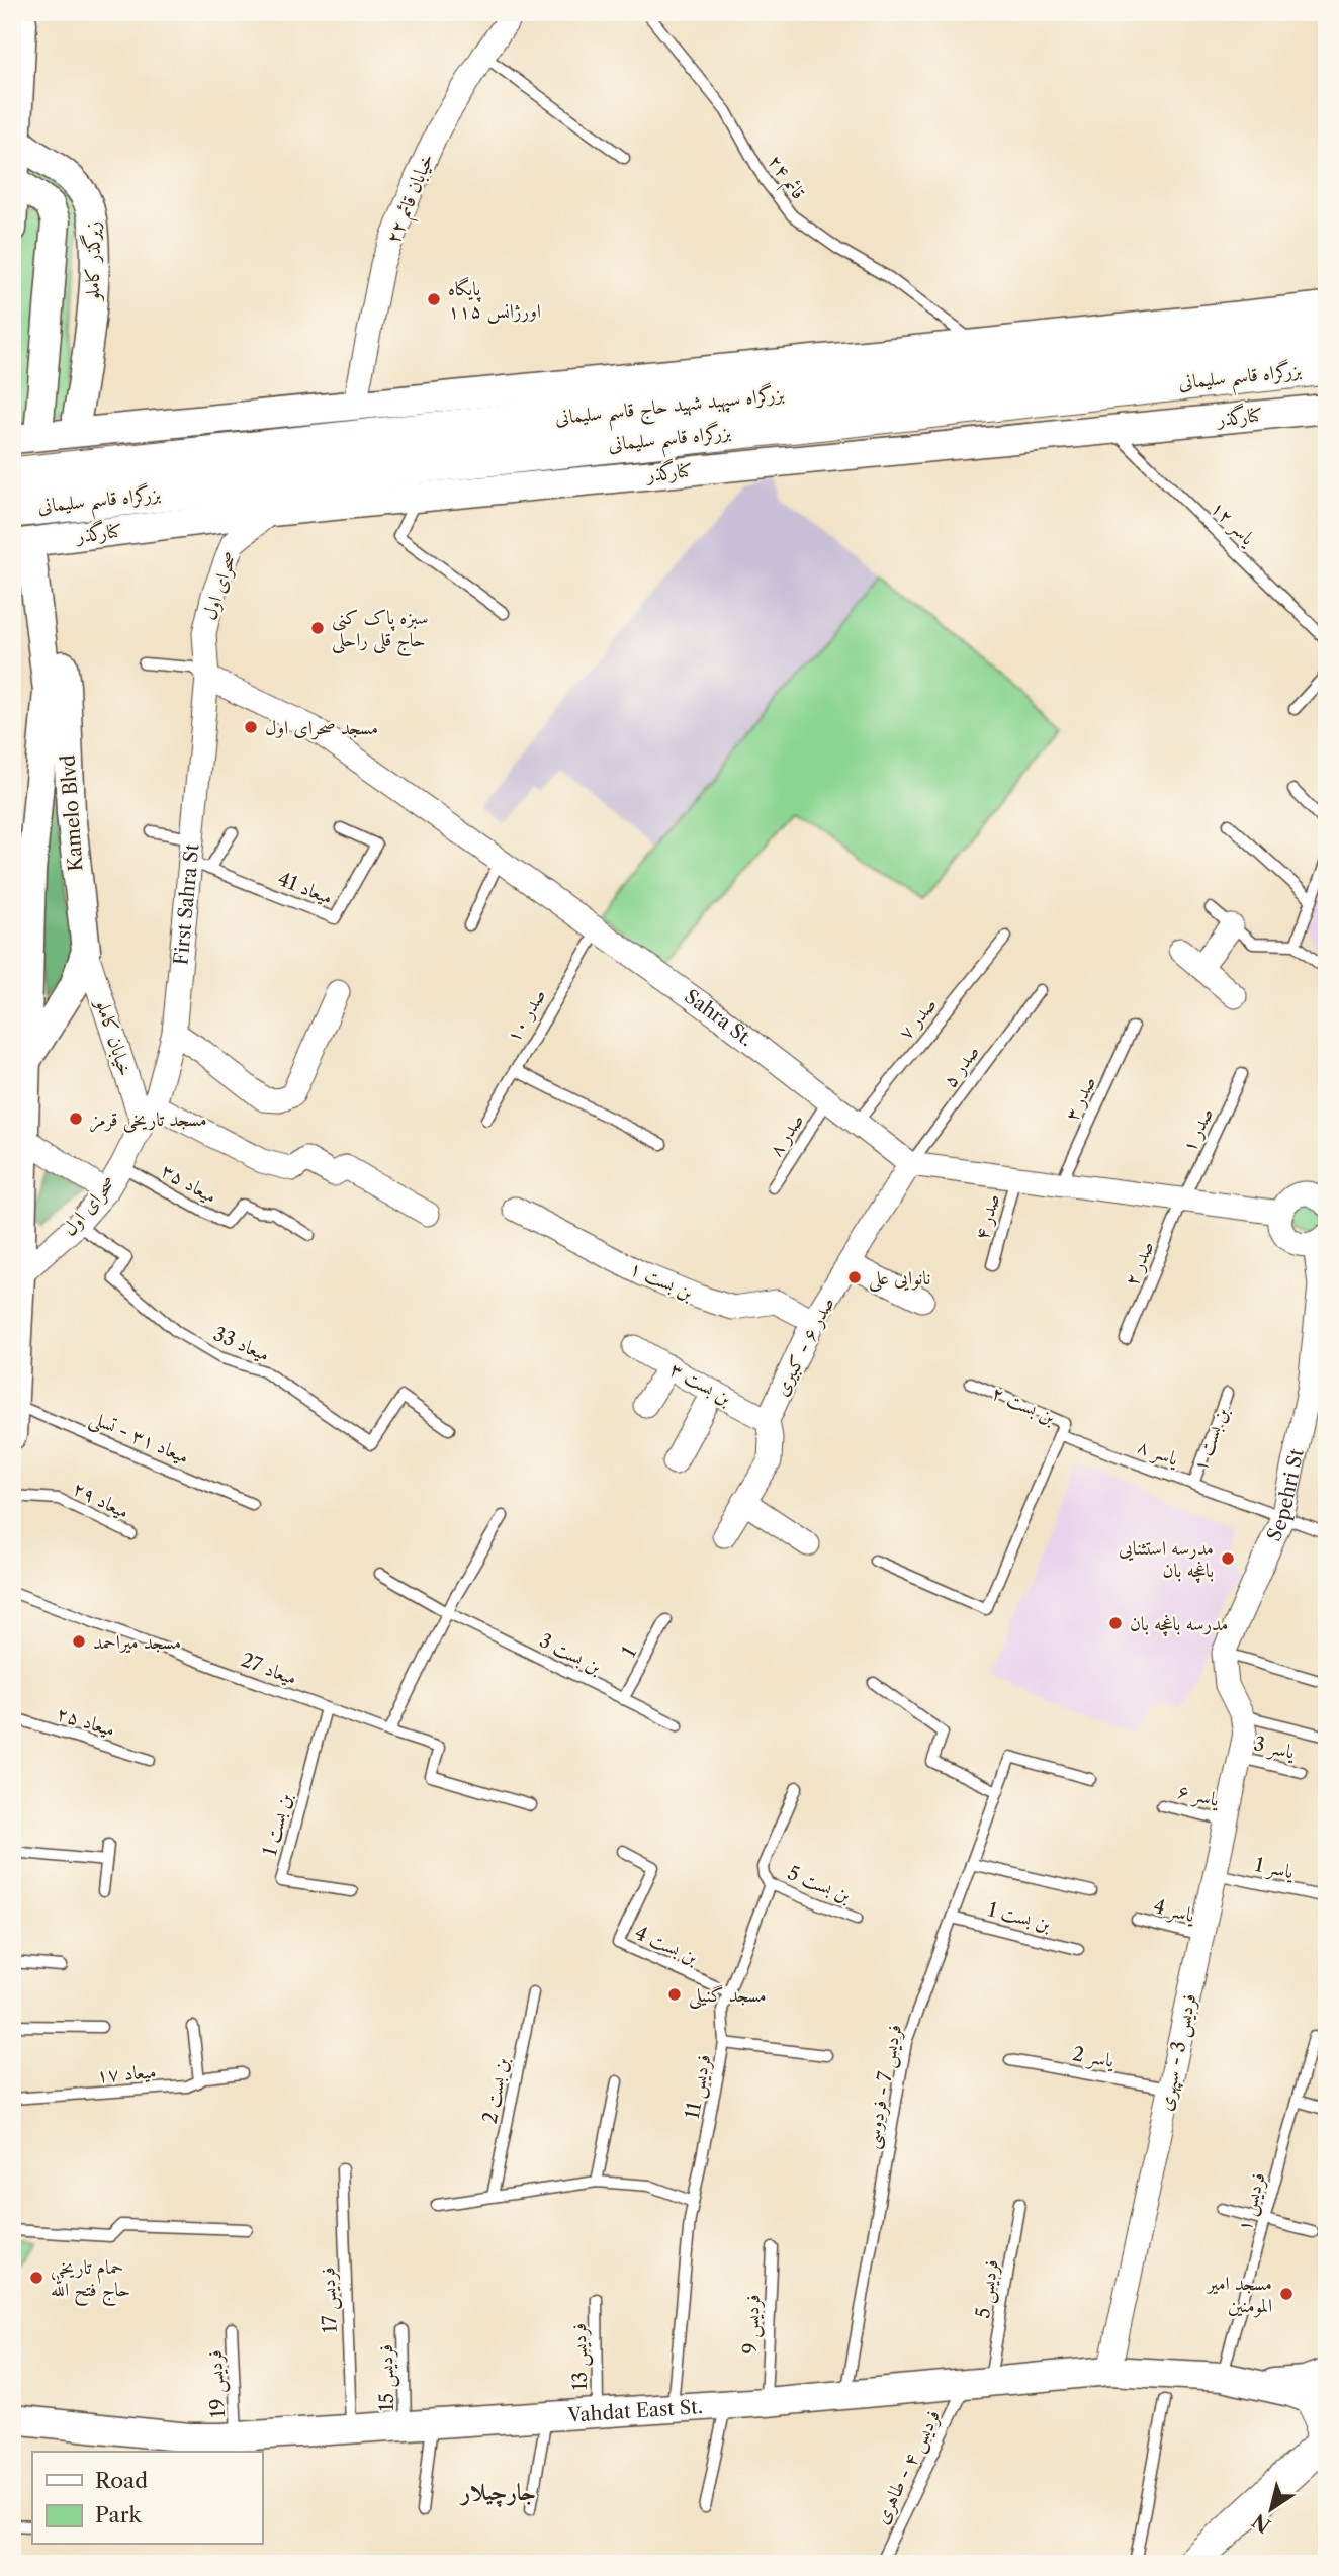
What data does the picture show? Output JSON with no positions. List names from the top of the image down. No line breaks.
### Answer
{"streets":{"highway":["بزرگراه قاسم سلیمانی","بزرگراه سپهبد شهید حاج قاسم سلیمانی"],"street":["خیابان قائم ۲۲","زیرگذر کاملو","کنارگذر","صحرای اول","Kamelo Blvd","First Sahra St","Sahra St.","خیابان کاملو","بن بست ۱","صدر ۶ - کبیری","بن بست ۳","Sepehri St","فردیس 3 - سپهری","Vahdat East St."],"lane":["قائم ۲۴","یاسر ۱۲","میعاد 41","صدر ۱۰","صدر ۷","صدر ۵","صدر ۳","صدر ۱","صدر ۸","میعاد ۳۵","صدر ۴","صدر ۲","میعاد 33","بن بست ۲","میعاد ۳۱ - تسلی","یاسر ۸","میعاد ۲۹","1","بن بست 3","میعاد 27","میعاد ۲۵","یاسر 3","یاسر ۶","بن بست 1","یاسر 1","بن بست 5","یاسر 4","بن بست 4","یاسر 2","میعاد ۱۷","فردیس 11","فردیس 7 - فردوسی","بن بست 2","فردیس ۱","فردیس 5","فردیس 17","فردیس 9","فردیس 13","فردیس 15","فردیس 19","فردیس ۴ - طاهری"]},"crossings":[["کنارگذر","یاسر ۱۲"],["کنارگذر","صحرای اول"],["کنارگذر","Kamelo Blvd"],["صحرای اول","Kamelo Blvd"],["صحرای اول","First Sahra St"],["صحرای اول","Sahra St."],["صحرای اول","خیابان کاملو"],["صحرای اول","میعاد ۳۵"],["صحرای اول","میعاد 33"],["Kamelo Blvd","خیابان کاملو"],["Kamelo Blvd","میعاد ۳۱ - تسلی"],["میعاد 41","First Sahra St"],["First Sahra St","Sahra St."],["First Sahra St","خیابان کاملو"],["صدر ۱۰","Sahra St."],["Sahra St.","صدر ۷"],["Sahra St.","صدر ۵"],["Sahra St.","صدر ۸"],["Sahra St.","صدر ۶ - کبیری"],["صدر ۵","صدر ۶ - کبیری"],["صدر ۱","صدر ۲"],["بن بست ۱","صدر ۶ - کبیری"],["بن بست ۱","یاسر ۸"],["صدر ۶ - کبیری","بن بست ۳"],["بن بست ۲","یاسر ۸"],["یاسر ۸","Sepehri St"],["1","بن بست 3"],["میعاد 27","بن بست 1"],["یاسر 3","فردیس 3 - سپهری"],["یاسر ۶","فردیس 3 - سپهری"],["بن بست 1","فردیس 7 - فردوسی"],["یاسر 1","فردیس 3 - سپهری"],["بن بست 5","فردیس 11"],["یاسر 4","فردیس 3 - سپهری"],["بن بست 4","فردیس 11"],["فردیس 3 - سپهری","یاسر 2"],["فردیس 3 - سپهری","Vahdat East St."],["فردیس 11","Vahdat East St."],["فردیس 7 - فردوسی","Vahdat East St."],["فردیس ۱","Vahdat East St."],["فردیس 5","Vahdat East St."],["فردیس 5","فردیس ۴ - طاهری"],["فردیس 17","Vahdat East St."],["فردیس 9","Vahdat East St."],["فردیس 13","Vahdat East St."],["فردیس 15","Vahdat East St."],["فردیس 19","Vahdat East St."],["Vahdat East St.","فردیس ۴ - طاهری"]],"districts":["جارچیلار"],"places":["پایگاه اورژانس ۱۱۵","سبزه پاک کنی حاج قلی راحلی","مسجد صحرای اول","مسجد تاریخی قرمز","نانوایی علی","مدرسه استثنایی باغچه بان","مدرسه باغچه بان","مسجد میراحمد","مسجد گنیلی","حمام تاریخی حاج فتح الله","مسجد امیر المومنین"],"legend":["Road","Park"],"north":"bottom left"}
